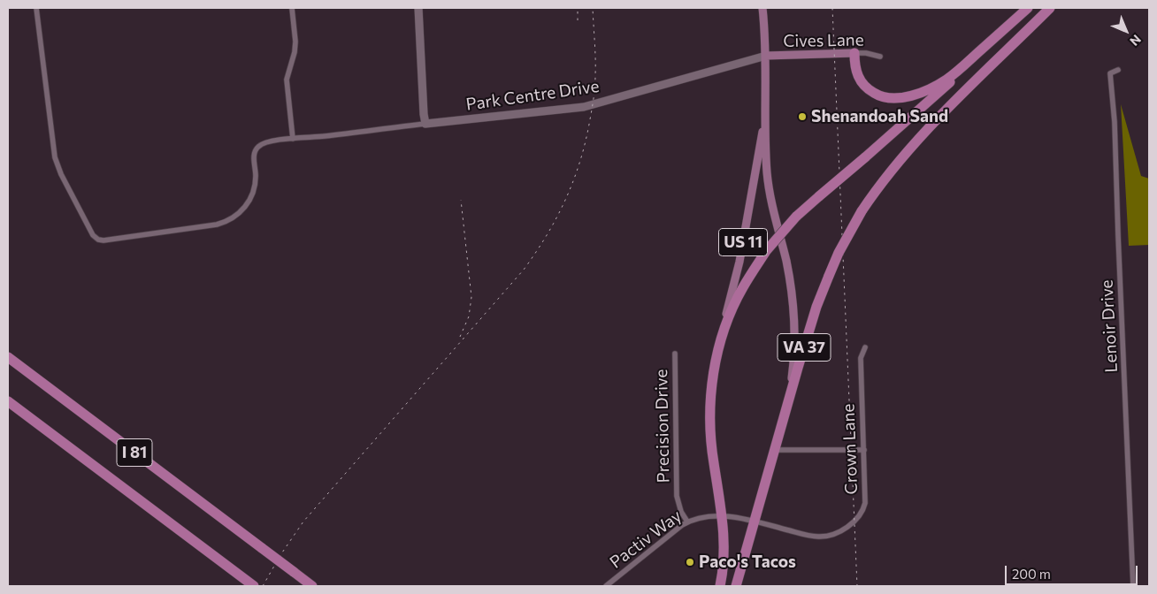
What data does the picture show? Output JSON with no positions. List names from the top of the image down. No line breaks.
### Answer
{"streets":{"highway":["US 11","VA 37","I 81"],"main road":["Cives Lane"],"street":["Park Centre Drive","Lenoir Drive","Precision Drive","Crown Lane","Pactiv Way"]},"crossings":[["Cives Lane","Park Centre Drive"],["Cives Lane","US 11"],["Park Centre Drive","US 11"],["US 11","VA 37"],["US 11","Crown Lane"],["US 11","Pactiv Way"],["Precision Drive","Pactiv Way"],["Crown Lane","Pactiv Way"]],"places":["Shenandoah Sand","Paco's Tacos"],"scale_bar":"200 m","north":"bottom right"}
